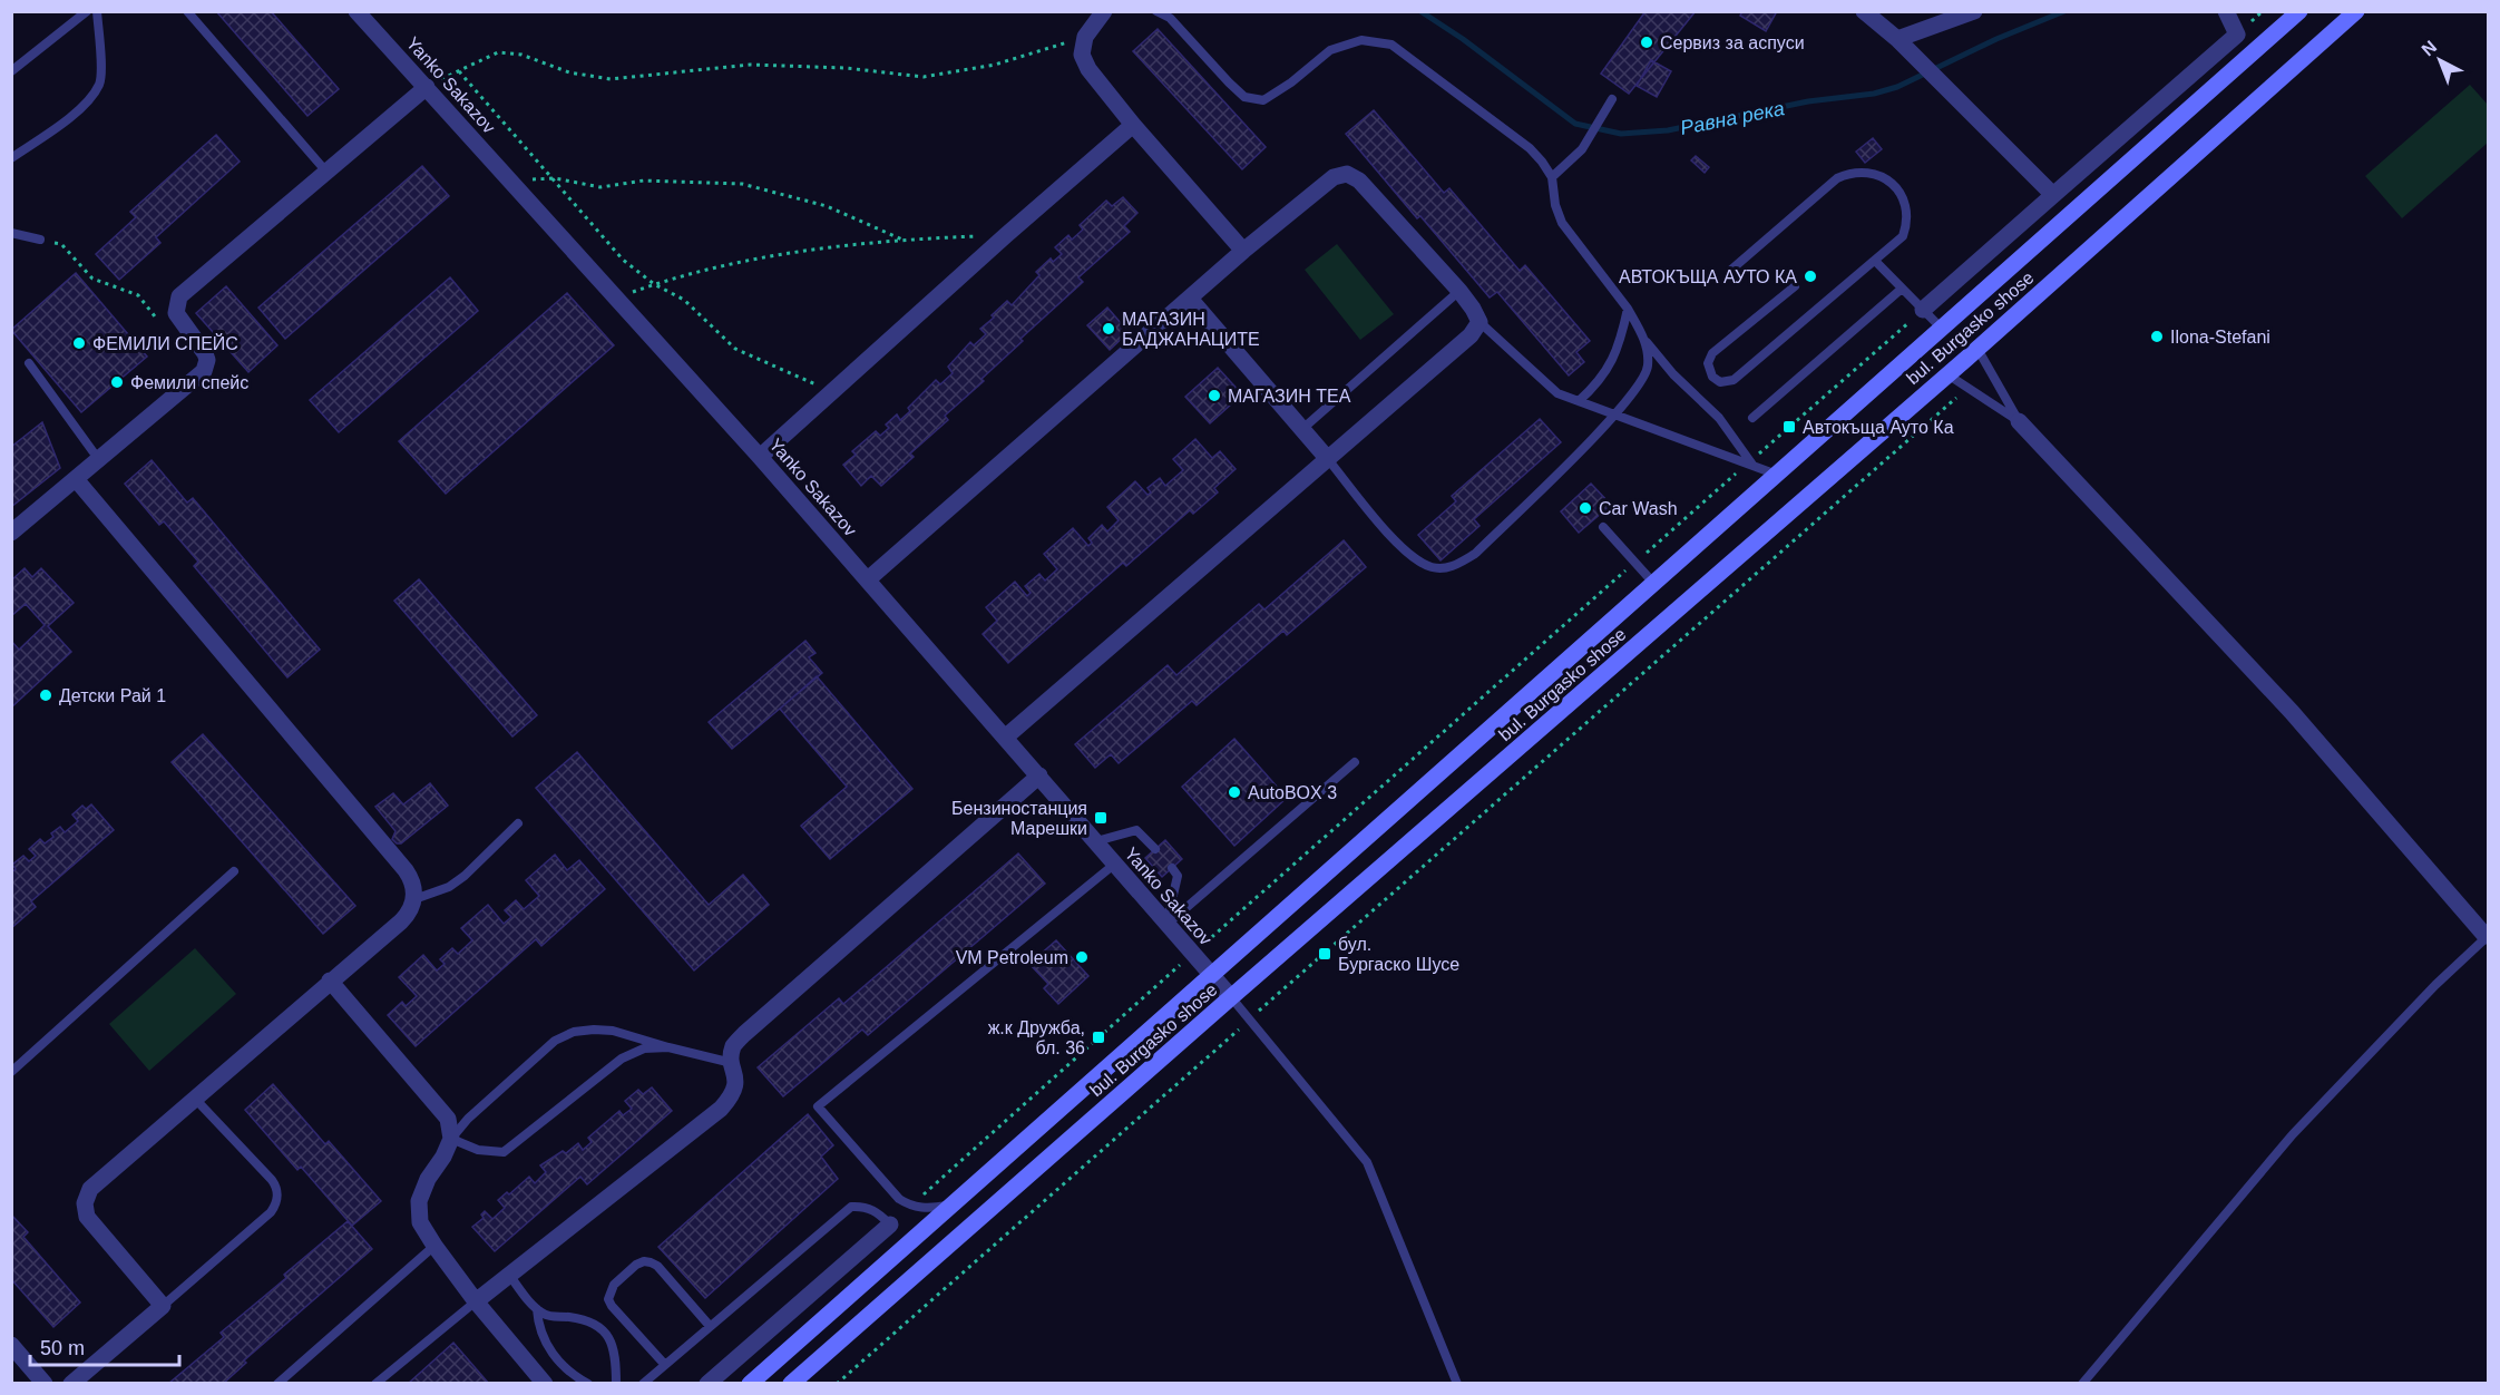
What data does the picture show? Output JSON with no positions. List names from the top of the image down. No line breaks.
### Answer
{"streets":{"main road":["bul. Burgasko shose"],"street":["Yanko Sakazov"]},"crossings":[["Yanko Sakazov","bul. Burgasko shose"]],"water":["Равна река"],"places":{"other":["Сервиз за аспуси","АВТОКЪЩА АУТО КА","МАГАЗИН БАДЖАНАЦИТЕ","Ilona-Stefani","ФЕМИЛИ СПЕЙС","Фемили спейс","МАГАЗИН ТЕА","Car Wash","Детски Рай 1","AutoBOX 3","VM Petroleum"],"transit":["Автокъща Ауто Ка","Бензиностанция Марешки","бул. Бургаско Шусе","ж.к Дружба, бл. 36"]},"scale_bar":"50 m","north":"top left"}
